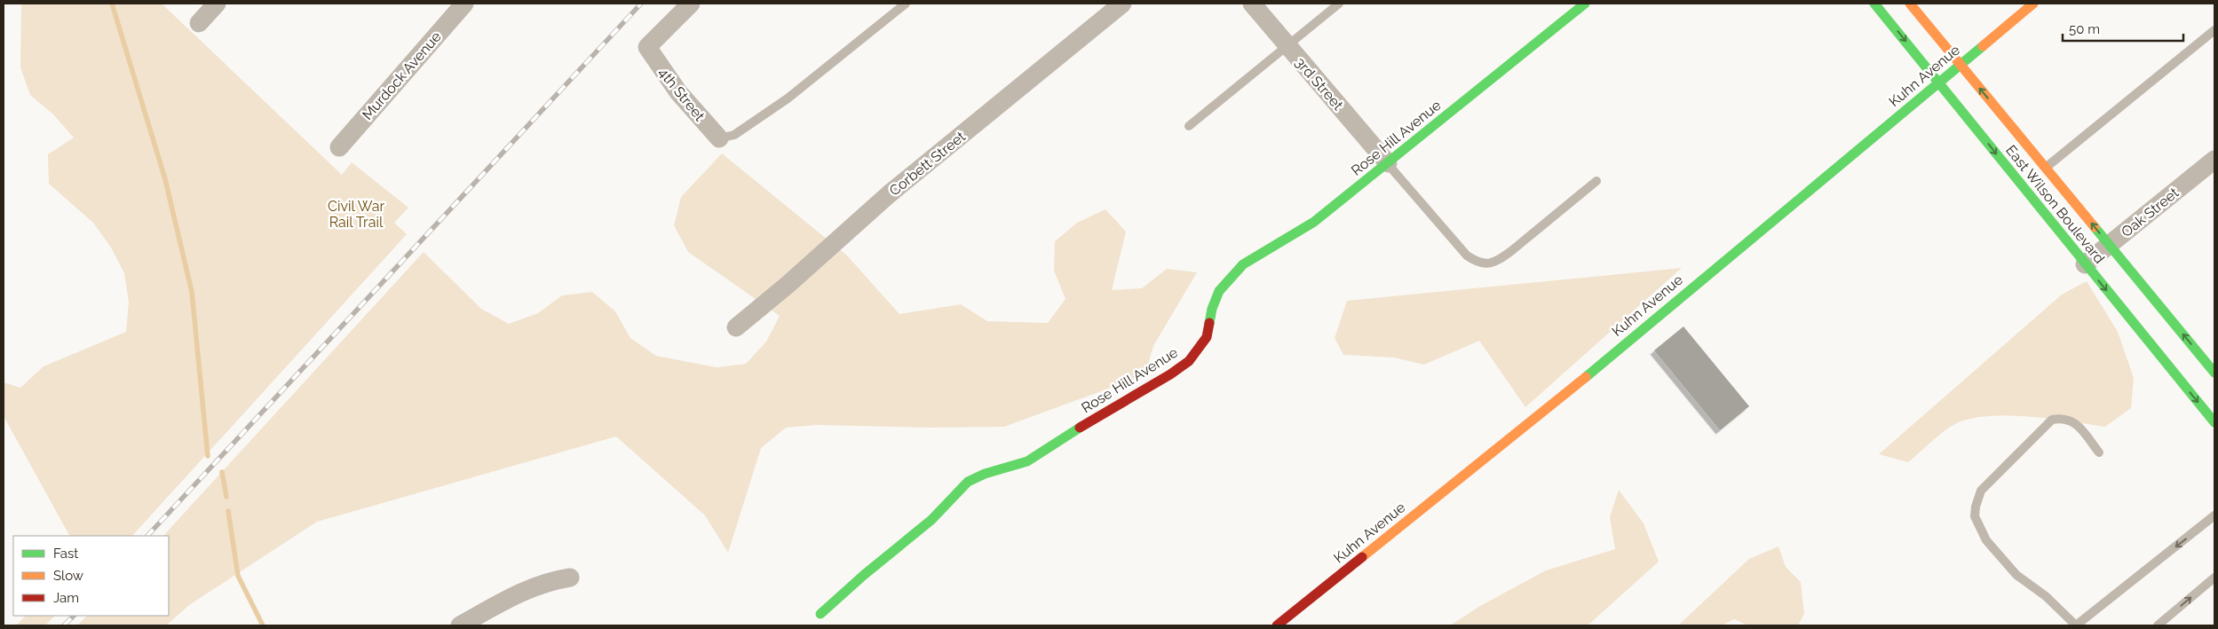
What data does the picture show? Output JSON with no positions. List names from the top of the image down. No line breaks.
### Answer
{"streets":{"street":["Murdock Avenue","Kuhn Avenue","3rd Street","4th Street","Rose Hill Avenue","Corbett Street","East Wilson Boulevard","Oak Street"]},"crossings":[["Kuhn Avenue","East Wilson Boulevard"],["3rd Street","Rose Hill Avenue"],["East Wilson Boulevard","Oak Street"]],"parks":["Civil War Rail Trail"],"legend":["Fast","Slow","Jam"],"scale_bar":"50 m"}
